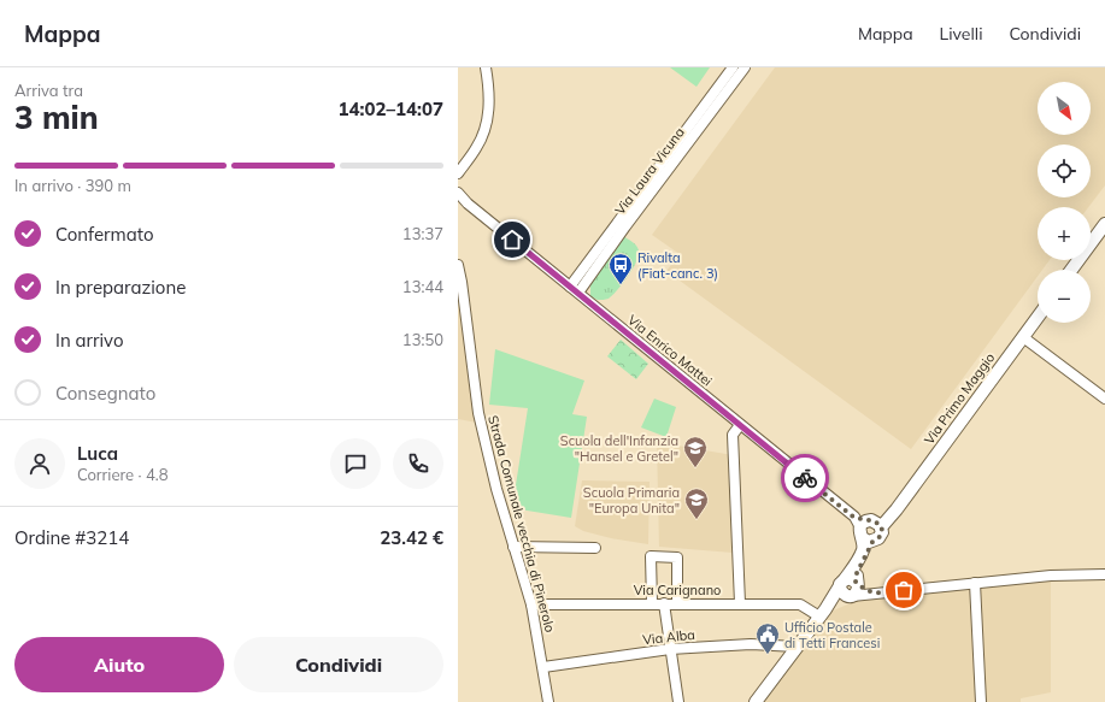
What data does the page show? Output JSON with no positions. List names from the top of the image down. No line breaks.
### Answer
{"streets":{"main road":["Via Primo Maggio"],"street":["Via Laura Vicuna","Via Enrico Mattei","Strada Comunale vecchia di Pinerolo","Via Carignano","Via Alba"]},"crossings":[["Via Laura Vicuna","Via Enrico Mattei"],["Via Enrico Mattei","Via Primo Maggio"],["Via Primo Maggio","Via Carignano"],["Via Primo Maggio","Via Alba"],["Strada Comunale vecchia di Pinerolo","Via Carignano"],["Strada Comunale vecchia di Pinerolo","Via Alba"]],"places":{"bus stop":["Rivalta (Fiat-canc. 3)"],"school or university":["Scuola dell'Infanzia \"Hansel e Gretel\"","Scuola Primaria \"Europa Unita\""],"public building":["Ufficio Postale di Tetti Francesi"]},"north":"bottom right","page":{"header":"Mappa","nav":["Mappa","Livelli","Condividi"],"heading":["3 min","Arriva tra","14:02–14:07"],"panel":["Luca","Corriere · 4.8","Ordine #3214","23.42 €"],"map_buttons":["+","−"],"bar":"In arrivo · 390 m","list":[["Confermato","13:37"],["In preparazione","13:44"],["In arrivo","13:50"],"Consegnato"],"buttons":["Aiuto","Condividi"]}}
